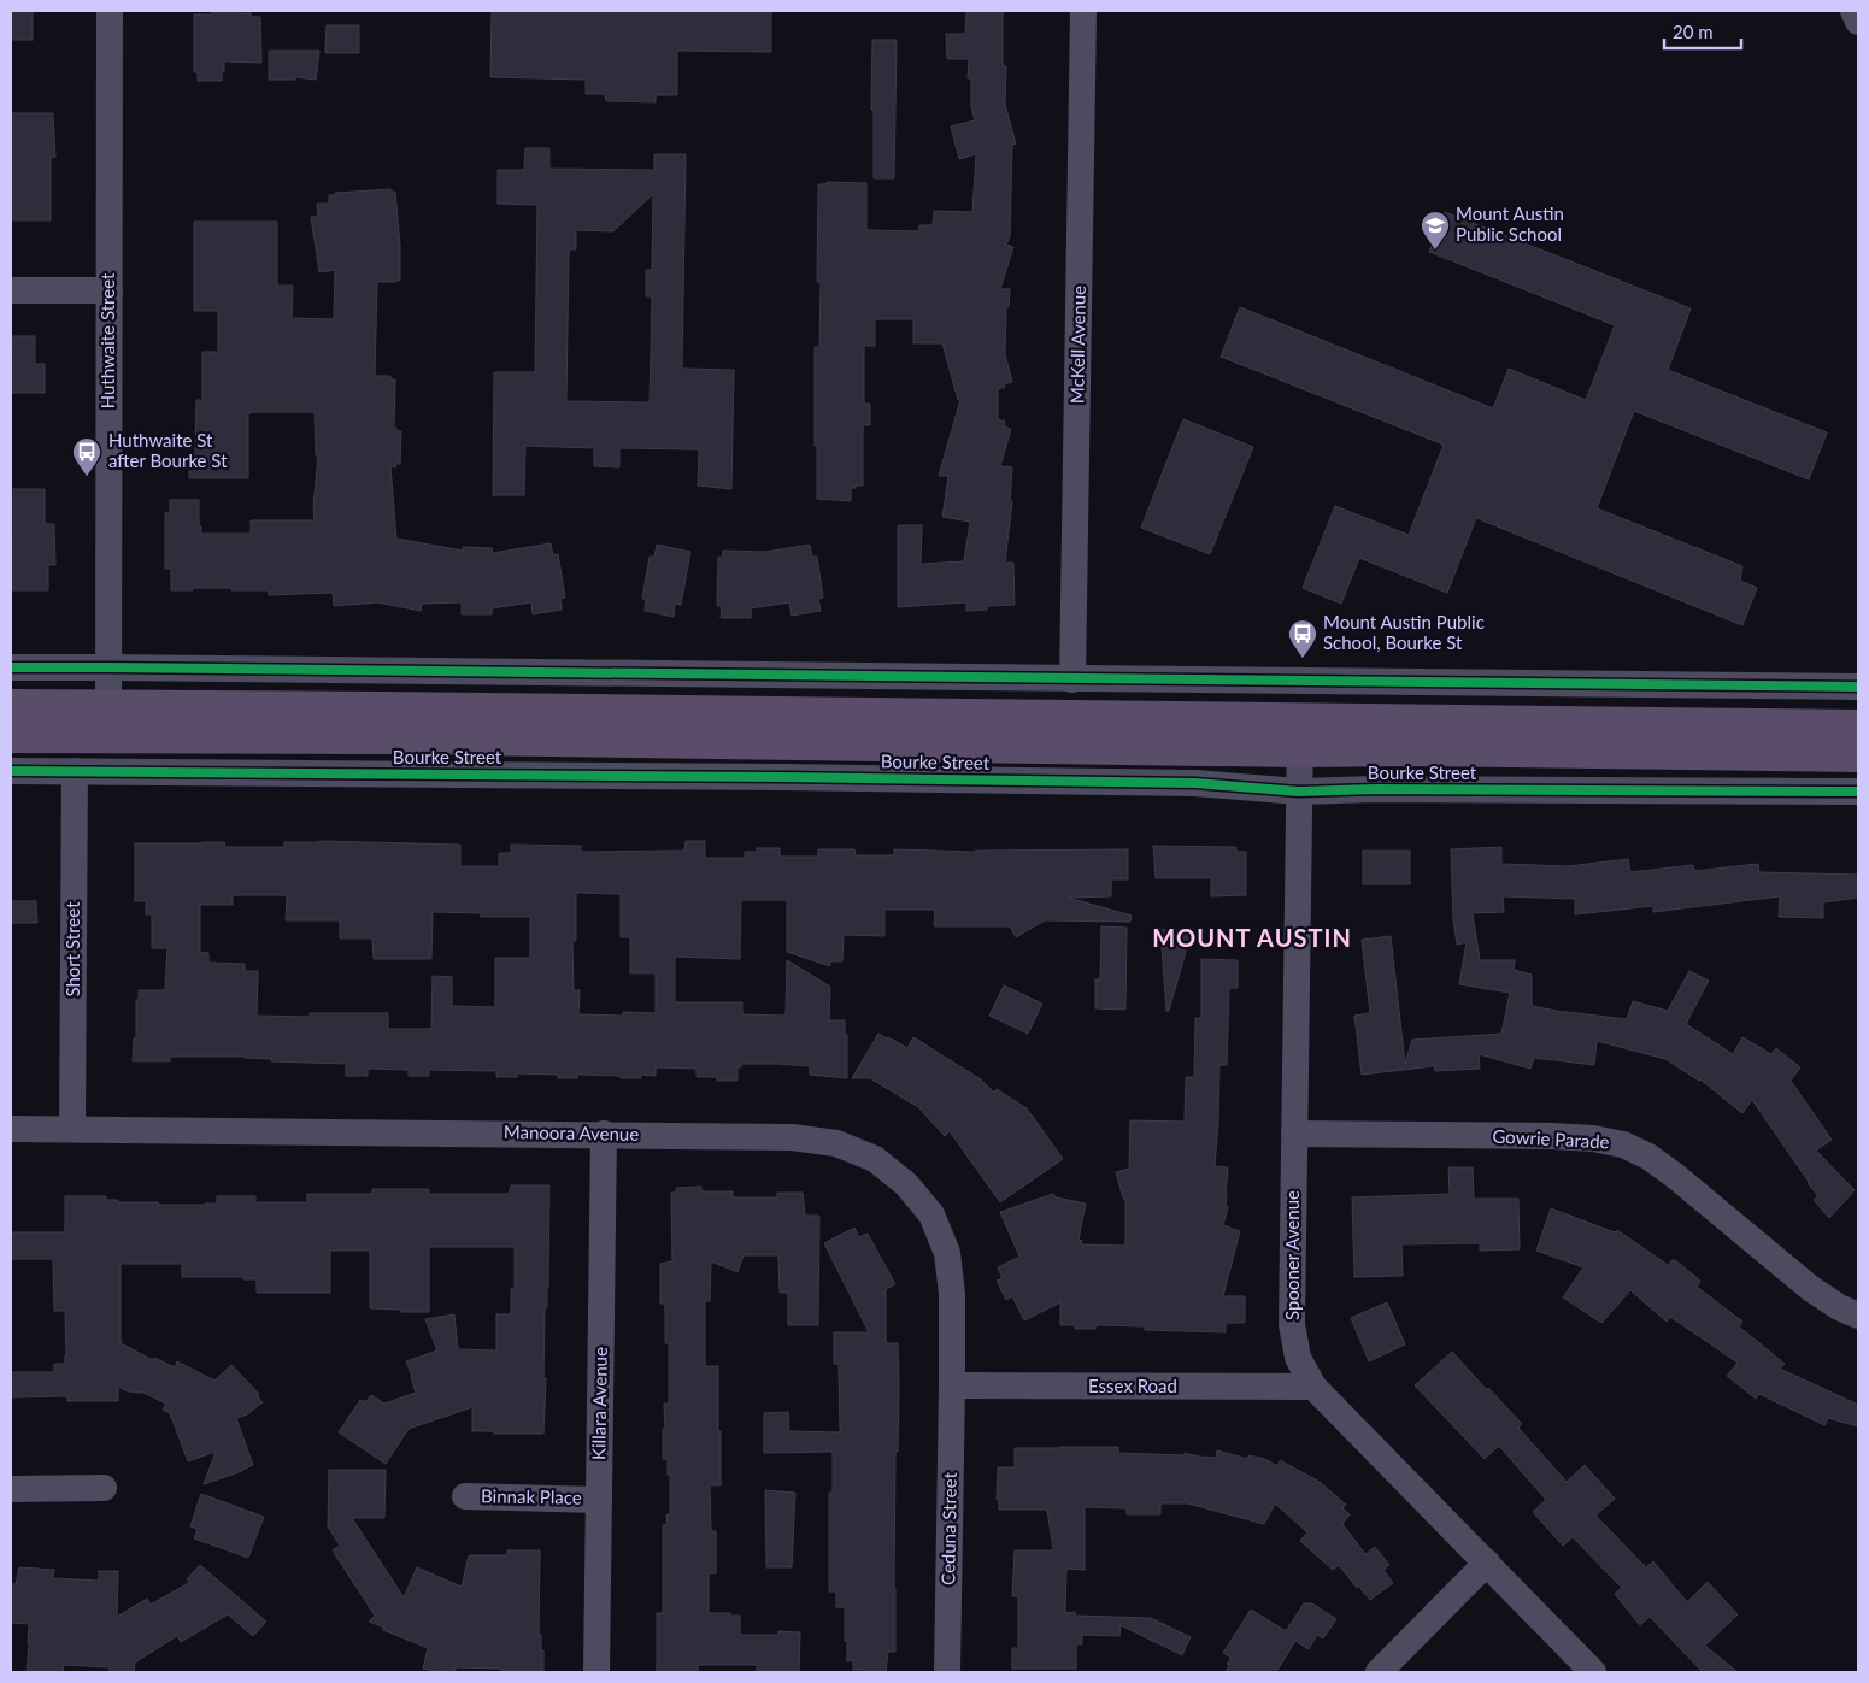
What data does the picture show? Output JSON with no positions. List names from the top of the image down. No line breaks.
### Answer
{"streets":{"main road":["Bourke Street"],"street":["Huthwaite Street","McKell Avenue","Short Street","Manoora Avenue","Gowrie Parade","Spooner Avenue","Essex Road","Killara Avenue","Binnak Place","Ceduna Street"]},"crossings":[["Huthwaite Street","Bourke Street"],["Bourke Street","Short Street"],["Bourke Street","Spooner Avenue"],["Short Street","Manoora Avenue"],["Manoora Avenue","Essex Road"],["Manoora Avenue","Killara Avenue"],["Manoora Avenue","Ceduna Street"],["Gowrie Parade","Spooner Avenue"],["Spooner Avenue","Essex Road"],["Essex Road","Ceduna Street"],["Killara Avenue","Binnak Place"]],"districts":["MOUNT AUSTIN"],"places":{"school or university":["Mount Austin Public School"],"bus stop":["Huthwaite St after Bourke St","Mount Austin Public School, Bourke St"]},"scale_bar":"20 m"}
